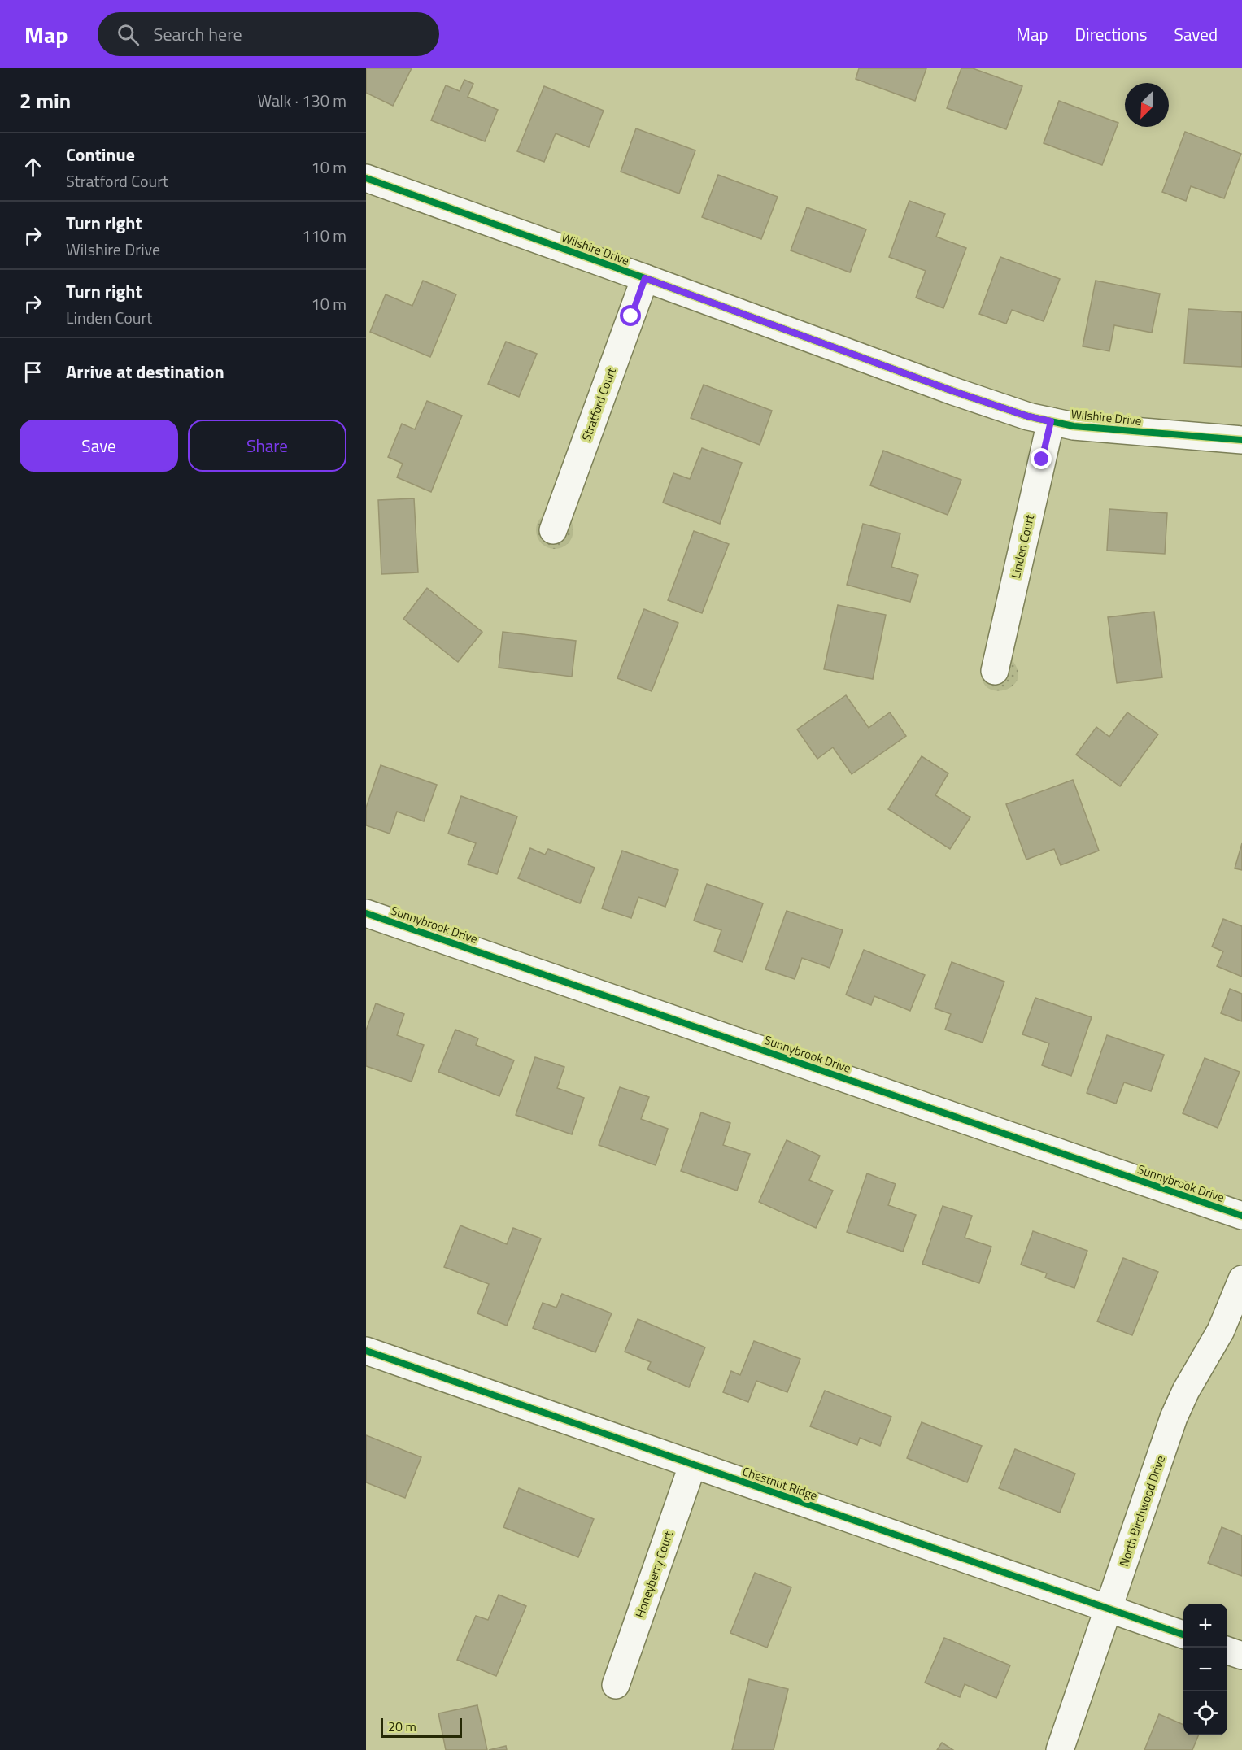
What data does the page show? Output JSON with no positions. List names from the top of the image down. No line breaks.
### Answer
{"streets":{"street":["Wilshire Drive","Stratford Court","Linden Court","Sunnybrook Drive","Chestnut Ridge","North Birchwood Drive","Honeyberry Court"]},"crossings":[["Wilshire Drive","Stratford Court"],["Wilshire Drive","Linden Court"],["Chestnut Ridge","North Birchwood Drive"],["Chestnut Ridge","Honeyberry Court"]],"scale_bar":"20 m","north":"bottom left","page":{"header":"Map","search":"Search here","nav":["Map","Directions","Saved"],"heading":["2 min","Walk · 130 m"],"list":[["Continue","Stratford Court","10 m"],["Turn right","Wilshire Drive","110 m"],["Turn right","Linden Court","10 m"],"Arrive at destination"],"buttons":["Save","Share"],"map_buttons":["+","−"],"scale":"20 m"}}
